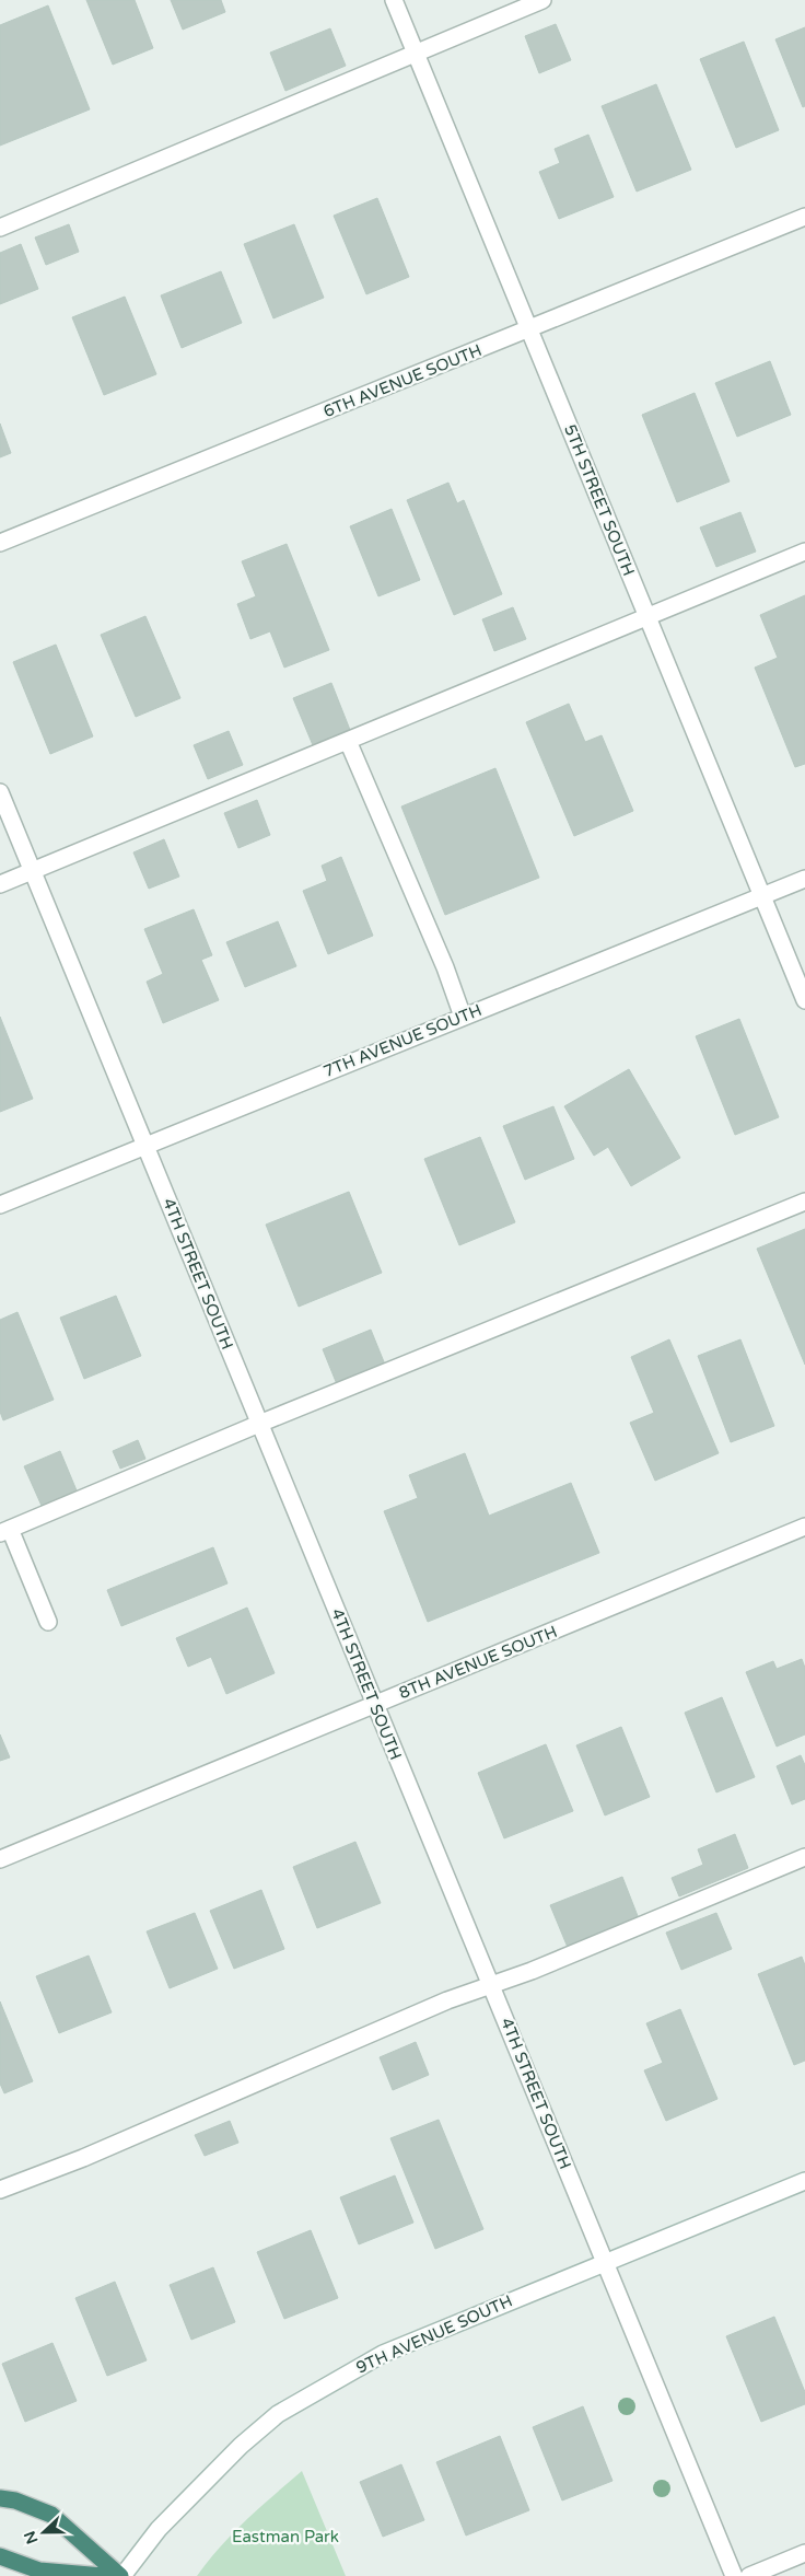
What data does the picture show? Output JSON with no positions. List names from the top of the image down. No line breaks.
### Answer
{"streets":{"street":["6TH AVENUE SOUTH","5TH STREET SOUTH","7TH AVENUE SOUTH","4TH STREET SOUTH","8TH AVENUE SOUTH","9TH AVENUE SOUTH"]},"crossings":[["6TH AVENUE SOUTH","5TH STREET SOUTH"],["5TH STREET SOUTH","7TH AVENUE SOUTH"],["7TH AVENUE SOUTH","4TH STREET SOUTH"],["4TH STREET SOUTH","8TH AVENUE SOUTH"],["4TH STREET SOUTH","9TH AVENUE SOUTH"]],"parks":["Eastman Park"],"north":"left"}
